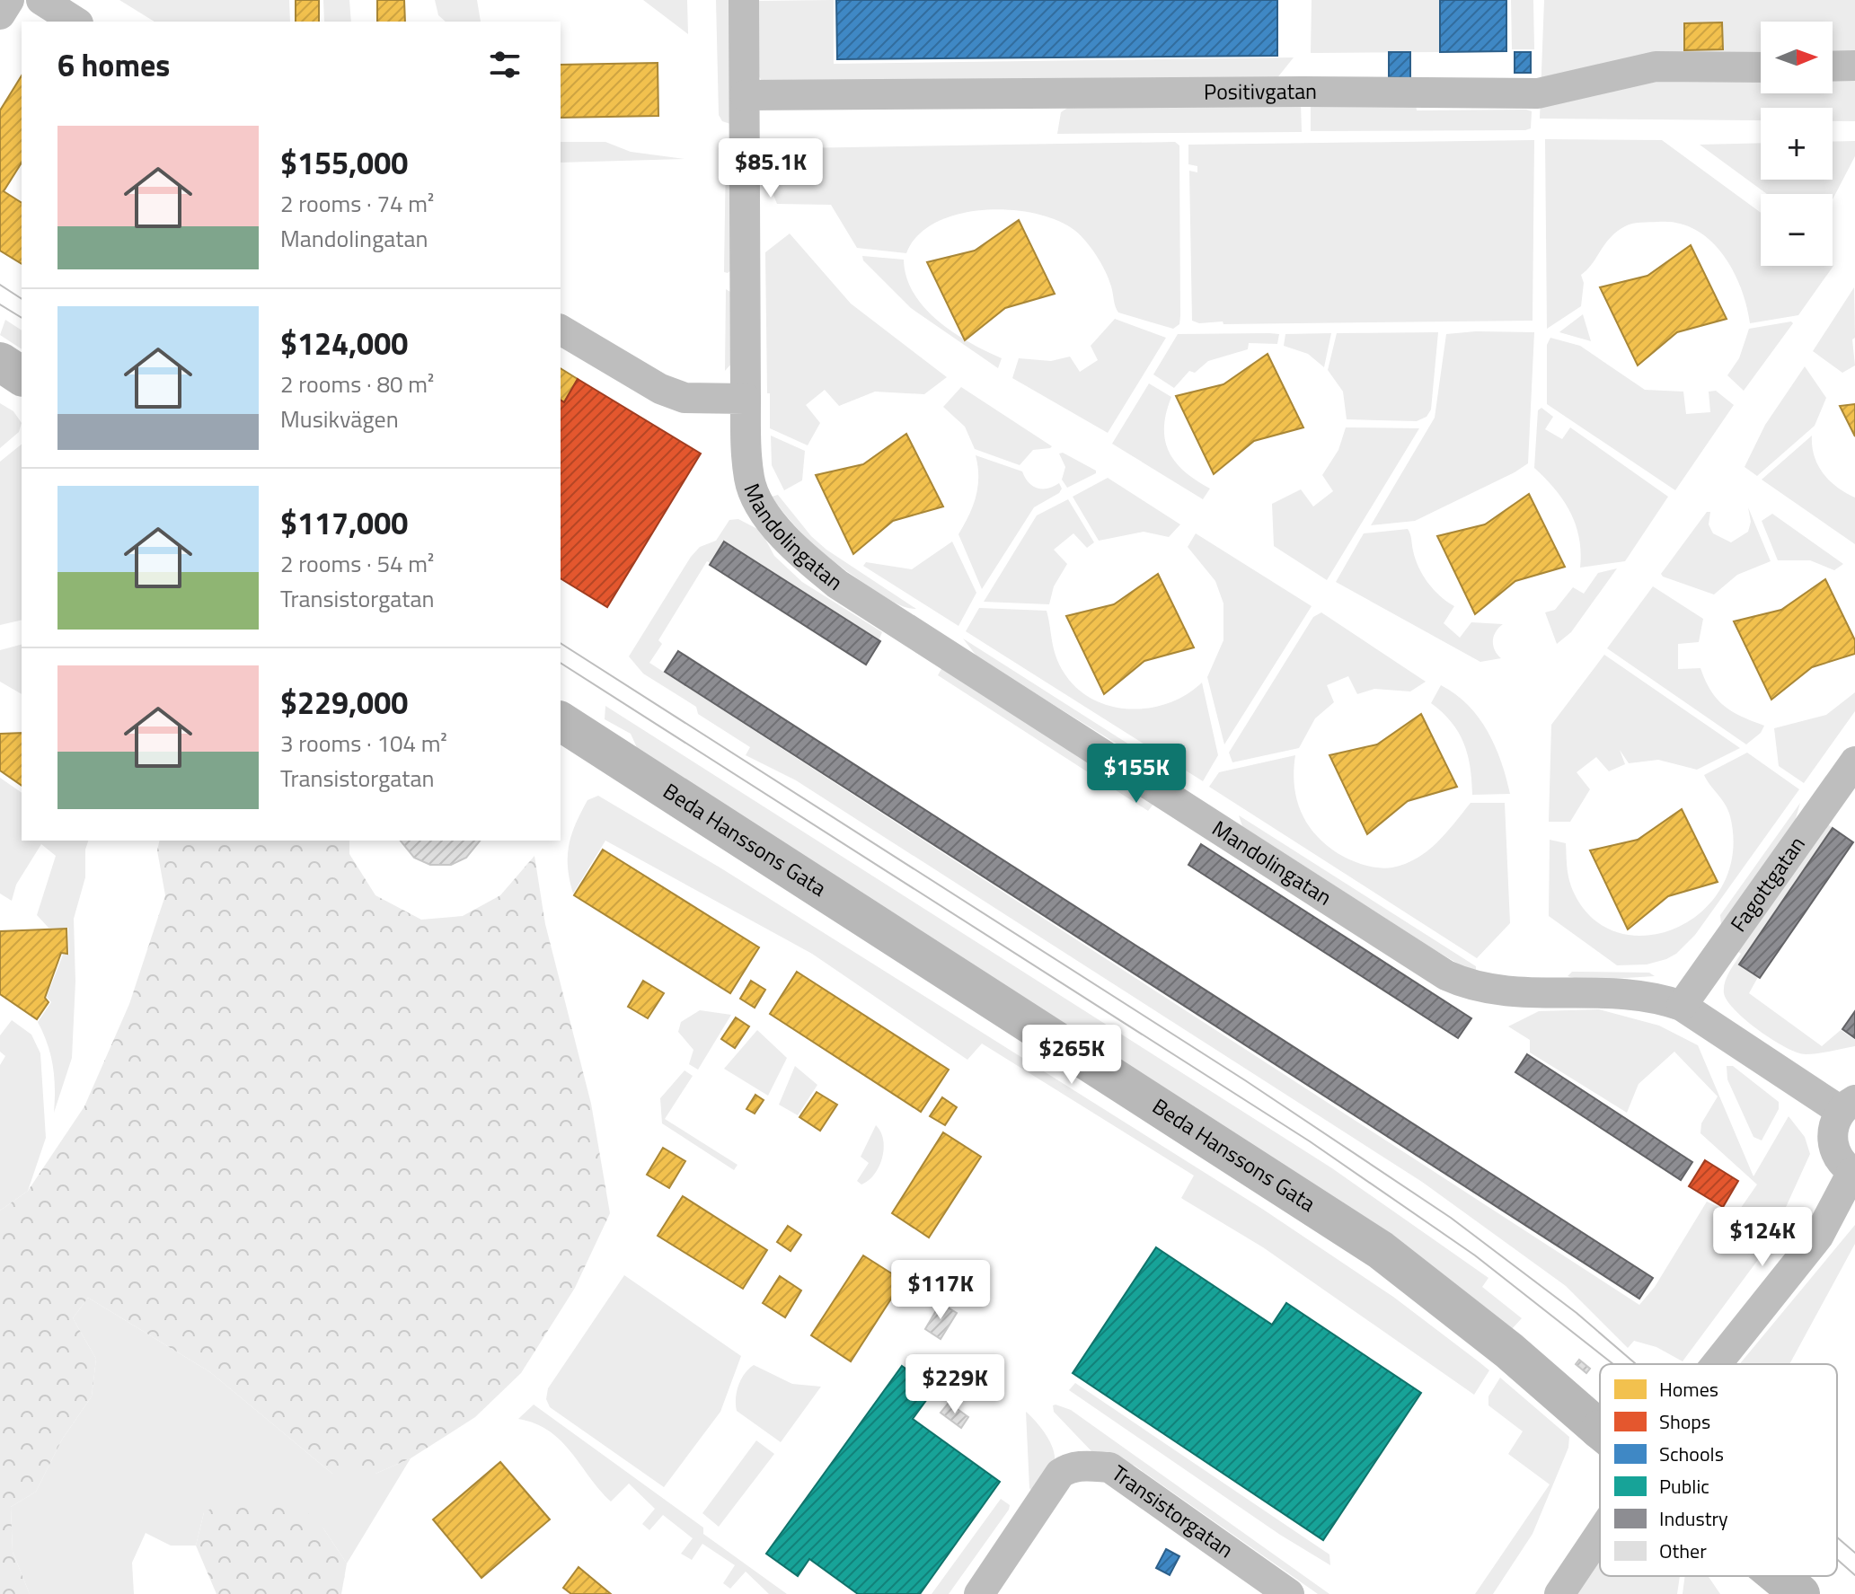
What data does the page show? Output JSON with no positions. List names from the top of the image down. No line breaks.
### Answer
{"streets":{"street":["Positivgatan","Mandolingatan","Beda Hanssons Gata","Fagottgatan","Transistorgatan"]},"crossings":[["Mandolingatan","Fagottgatan"]],"legend":["Homes","Shops","Schools","Public","Industry","Other"],"north":"right","page":{"map_buttons":["+","−"],"heading":"6 homes","list":[{"name":"$155,000","note":"2 rooms · 74 m² · Mandolingatan"},{"name":"$124,000","note":"2 rooms · 80 m² · Musikvägen"},{"name":"$117,000","note":"2 rooms · 54 m² · Transistorgatan"},{"name":"$229,000","note":"3 rooms · 104 m² · Transistorgatan"}],"price":["$85.1K","$155K","$265K","$124K","$117K","$229K"]}}
